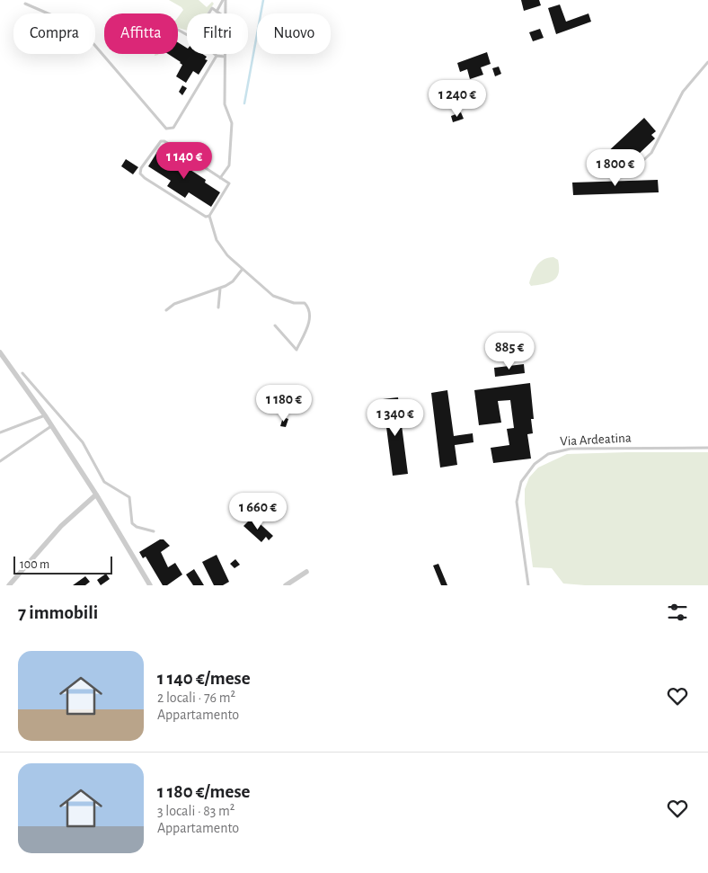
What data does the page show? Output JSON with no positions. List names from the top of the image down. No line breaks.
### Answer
{"streets":{"lane":["Via Ardeatina"]},"scale_bar":"100 m","page":{"chip":["Compra","Affitta","Filtri","Nuovo"],"price":["1 240 €","1 140 €","1 800 €","885 €","1 180 €","1 340 €","1 660 €"],"scale":"100 m","heading":"7 immobili","list":[{"name":"1 140 €/mese","note":"2 locali · 76 m² · Appartamento"},{"name":"1 180 €/mese","note":"3 locali · 83 m² · Appartamento"}]}}
